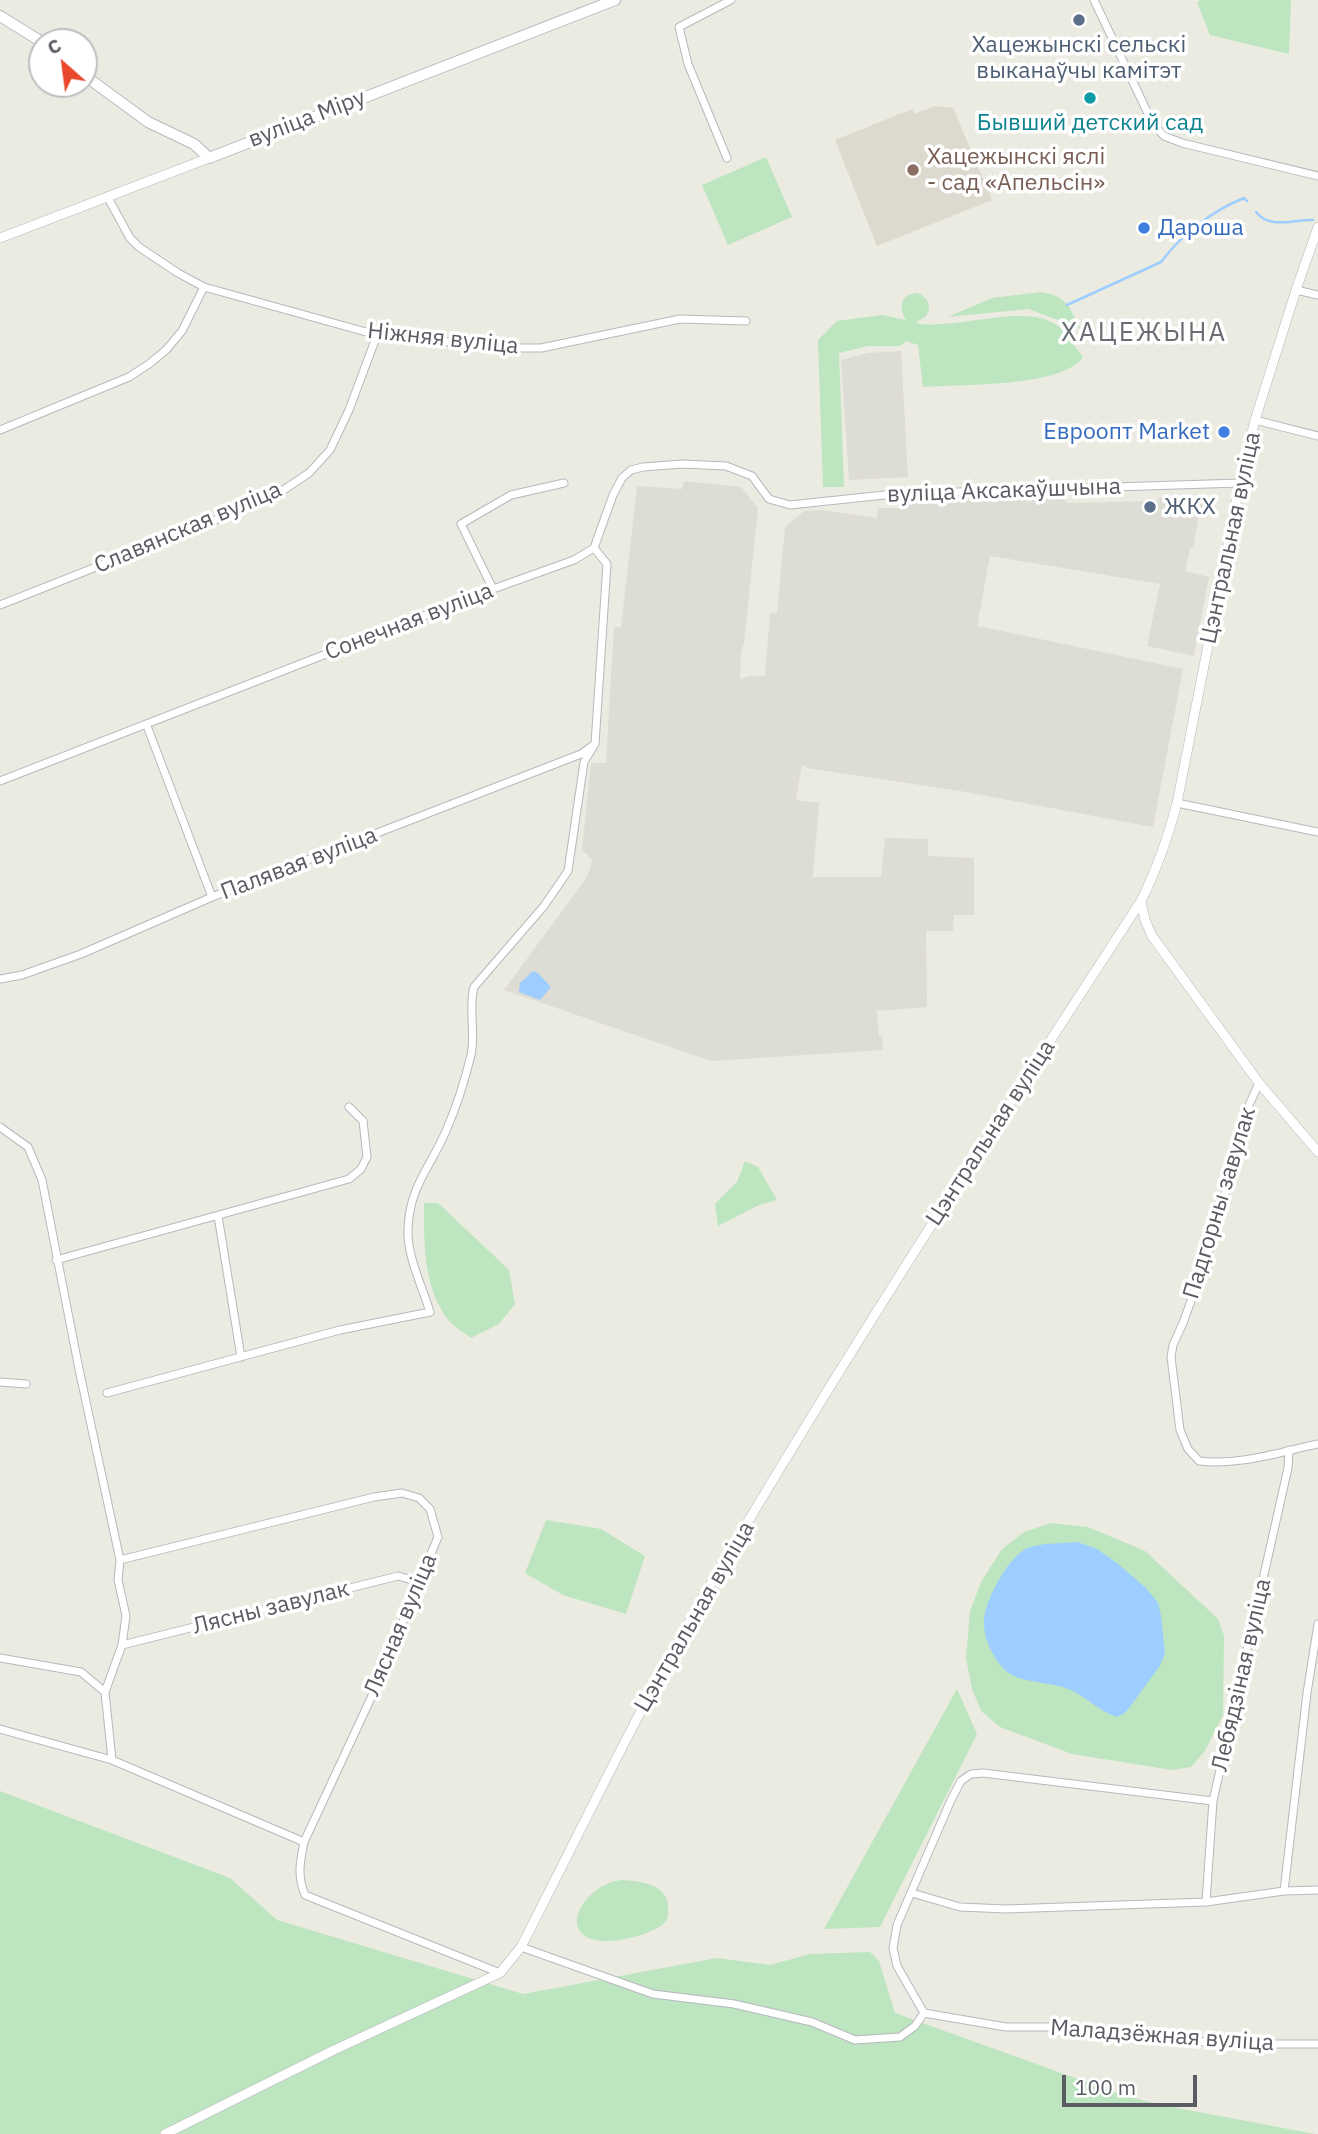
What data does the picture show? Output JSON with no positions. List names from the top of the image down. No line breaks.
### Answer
{"streets":{"main road":["вуліца Міру"],"street":["Ніжняя вуліца","вуліца Аксакаўшчына","Славянская вуліца","Цэнтральная вуліца","Сонечная вуліца","Палявая вуліца","Падгорны завулак","Лясны завулак","Лясная вуліца","Лебядзіная вуліца","Маладзёжная вуліца"]},"crossings":[["вуліца Міру","Ніжняя вуліца"],["Ніжняя вуліца","Славянская вуліца"],["вуліца Аксакаўшчына","Цэнтральная вуліца"],["вуліца Аксакаўшчына","Сонечная вуліца"],["Цэнтральная вуліца","Лясная вуліца"],["Падгорны завулак","Лебядзіная вуліца"],["Лясны завулак","Лясная вуліца"]],"districts":["ХАЦЕЖЫНА"],"places":["Хацежынскі сельскі выканаўчы камітэт","Бывший детский сад","Хацежынскі яслі - сад «Апельсін»","Дароша","Евроопт Market","ЖКХ"],"scale_bar":"100 m","north":"top left"}
